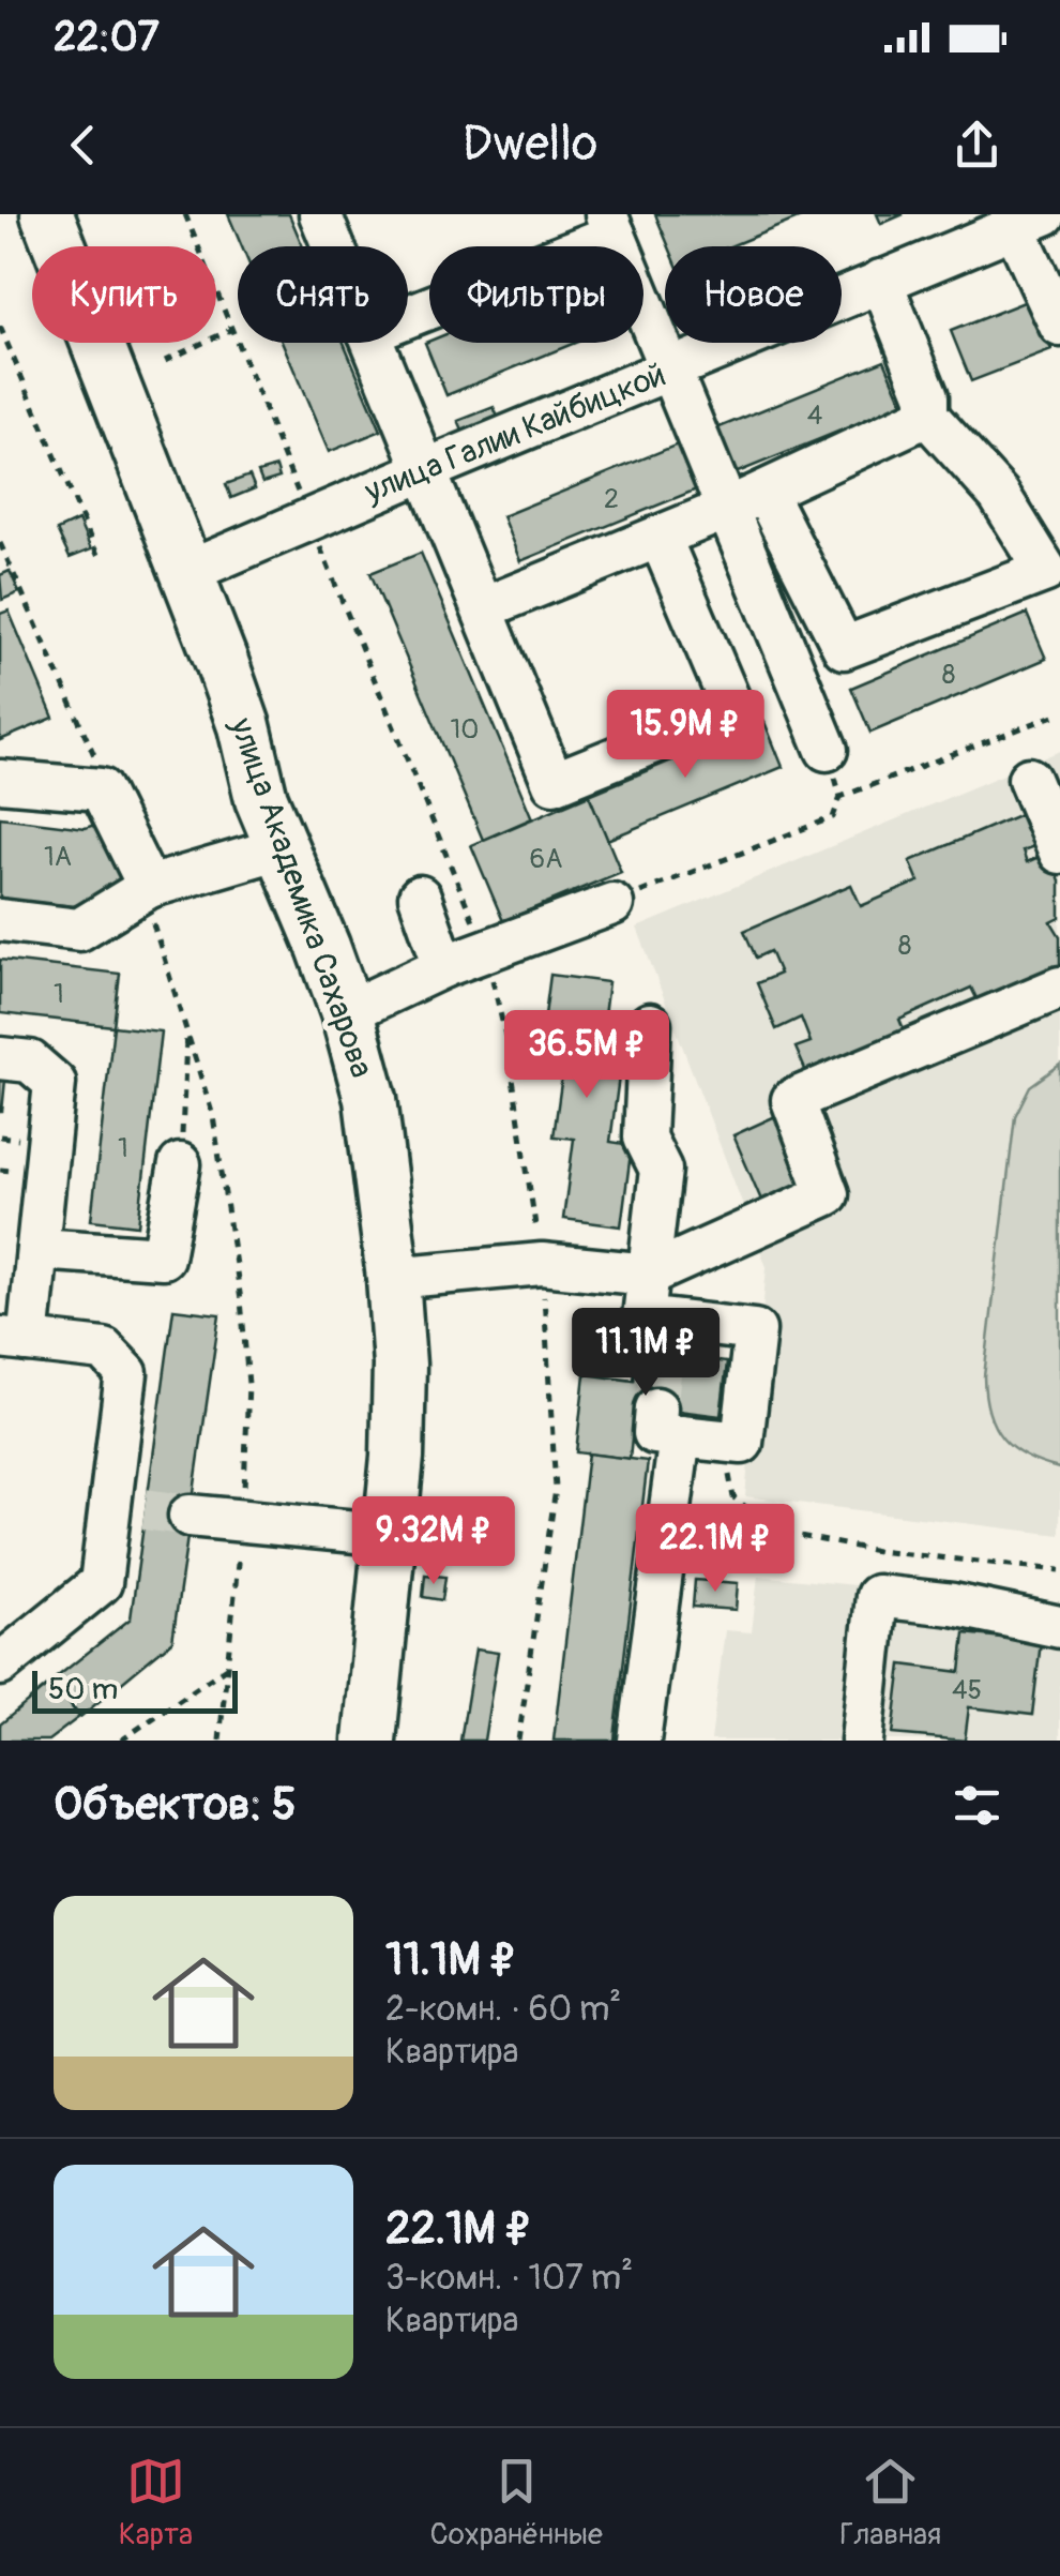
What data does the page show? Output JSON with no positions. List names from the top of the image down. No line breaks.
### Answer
{"streets":{"main road":["улица Академика Сахарова"],"street":["улица Галии Кайбицкой"]},"crossings":[["улица Галии Кайбицкой","улица Академика Сахарова"]],"house_numbers":["4","2","8","10","1А","6А","8","1","1","45"],"scale_bar":"50 m","page":{"status":"22:07","header":"Dwello","chip":["Купить","Снять","Фильтры","Новое"],"price":["15.9M ₽","36.5M ₽","11.1M ₽","9.32M ₽","22.1M ₽"],"scale":"50 m","heading":"Объектов: 5","list":[{"name":"11.1M ₽","note":"2-комн. · 60 m² · Квартира"},{"name":"22.1M ₽","note":"3-комн. · 107 m² · Квартира"}],"tabs":["Карта","Сохранённые","Главная"]}}
